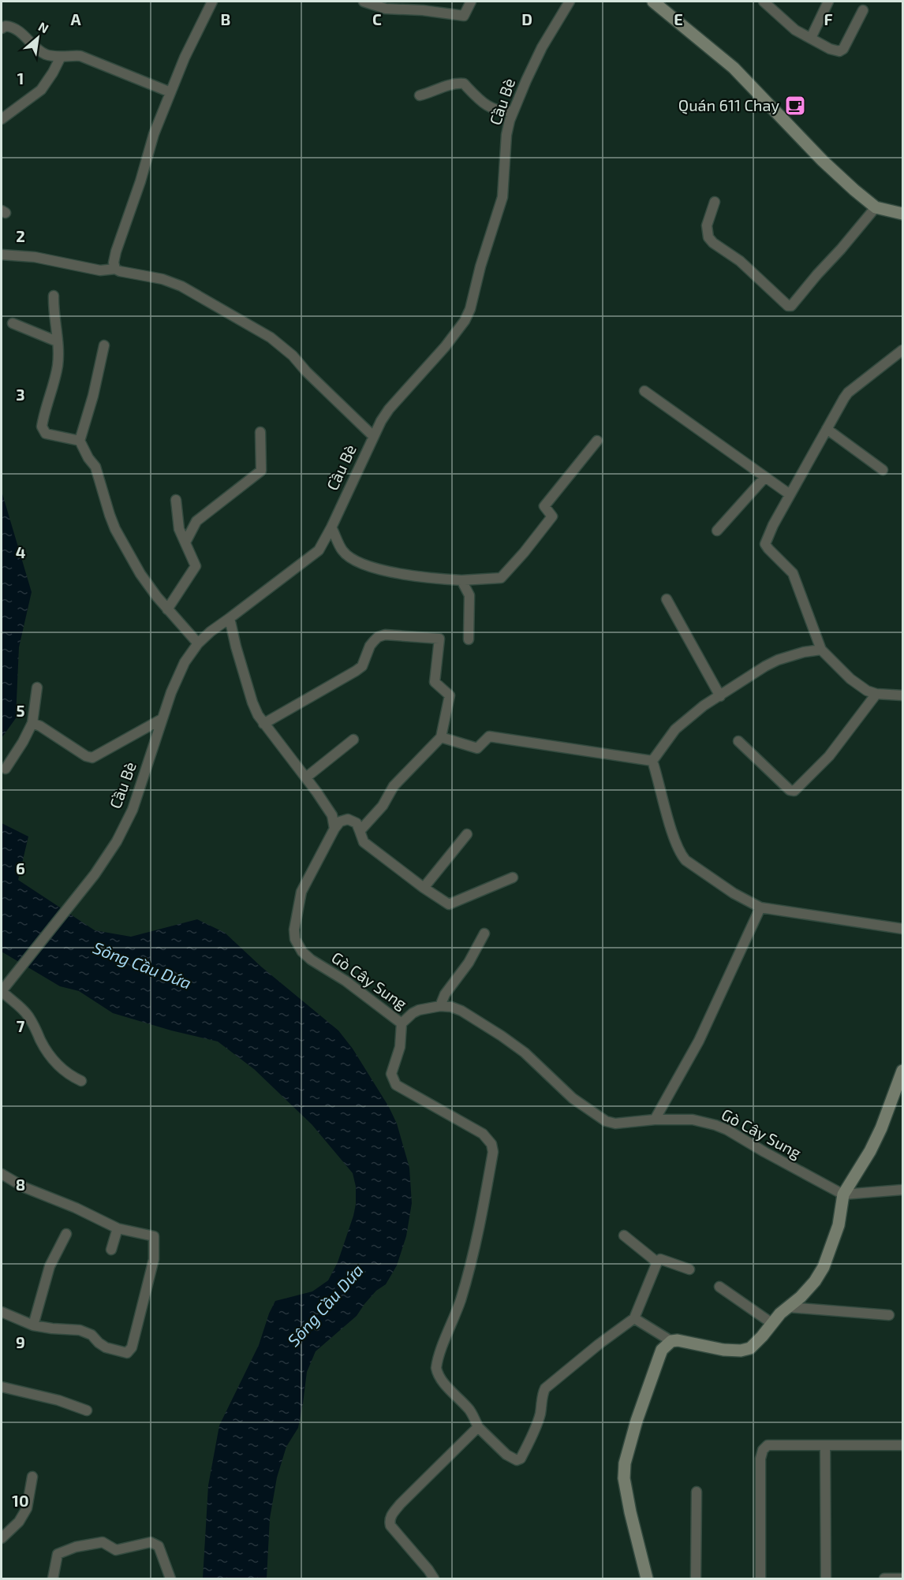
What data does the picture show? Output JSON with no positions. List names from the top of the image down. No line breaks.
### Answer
{"streets":{"street":["Cầu Bè","Gò Cây Sung"]},"water":["Sông Cầu Dứa"],"places":{"cafe":["Quán 611 Chay"]},"north":"top right","grid":{"columns":["A","B","C","D","E","F"],"rows":["1","2","3","4","5","6","7","8","9","10"]}}
